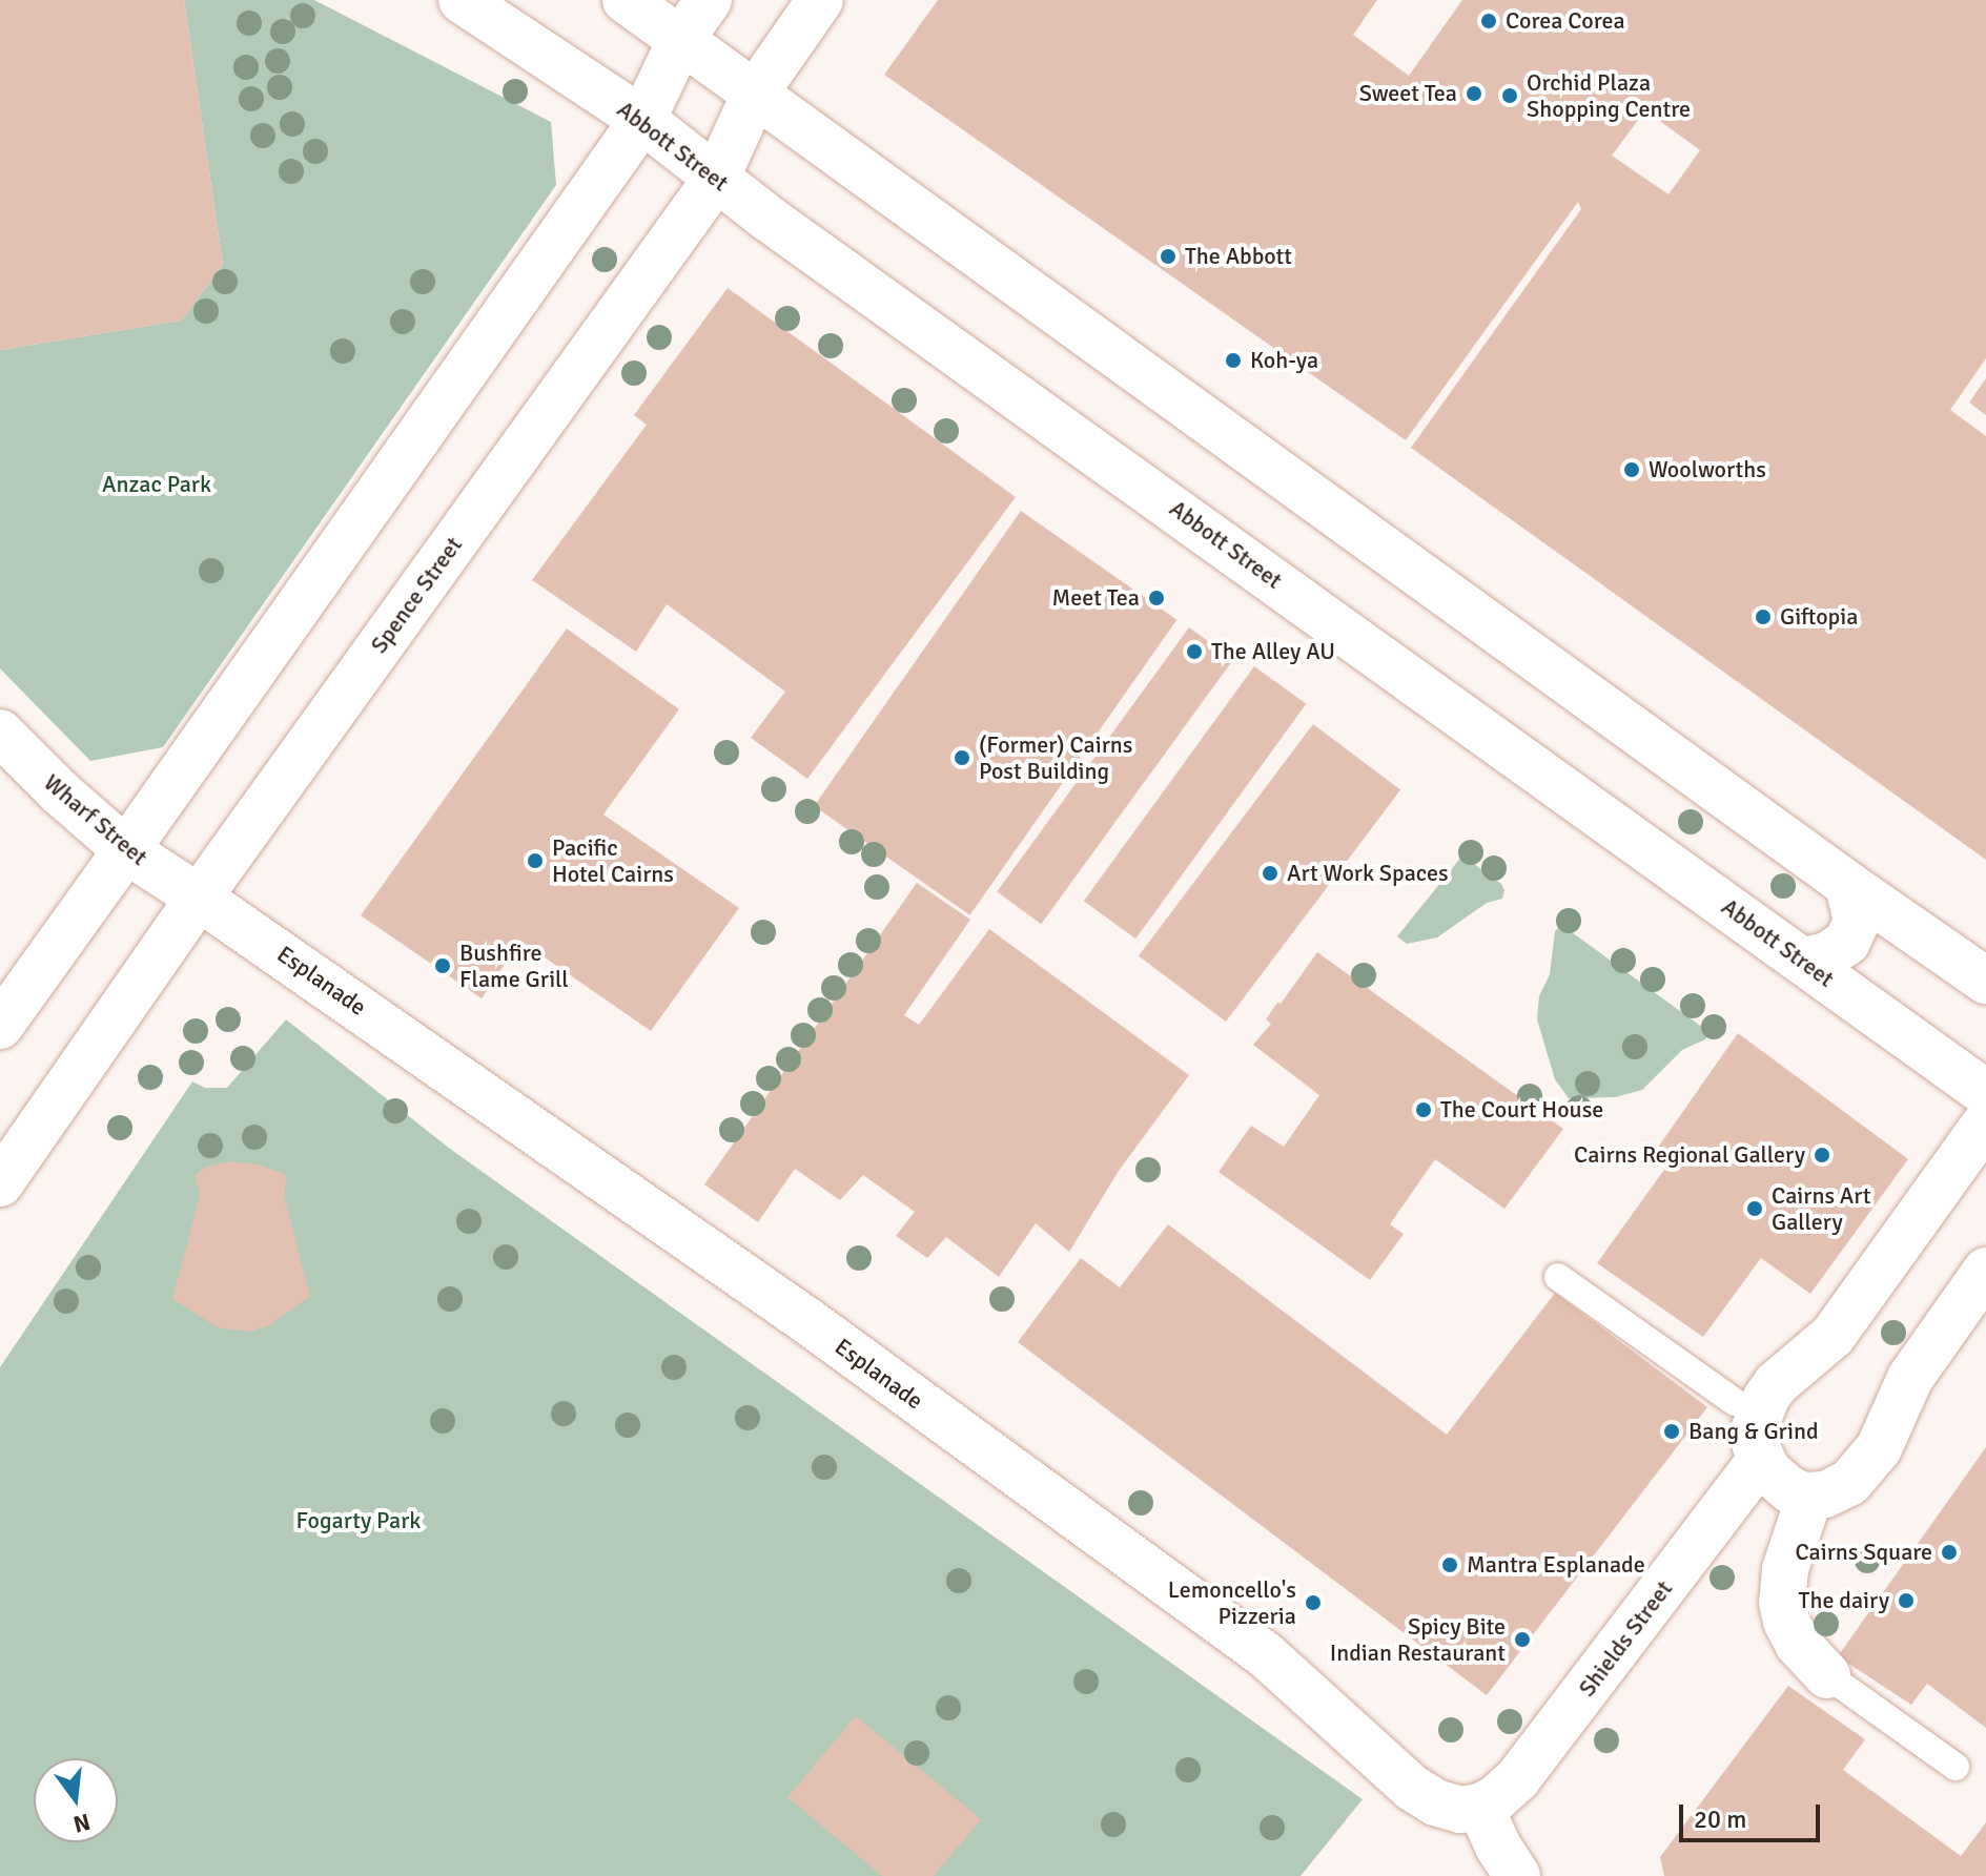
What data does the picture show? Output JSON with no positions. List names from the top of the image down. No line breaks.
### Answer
{"streets":{"street":["Abbott Street","Spence Street","Wharf Street","Esplanade","Shields Street"]},"crossings":[["Abbott Street","Spence Street"],["Spence Street","Wharf Street"],["Spence Street","Esplanade"],["Wharf Street","Esplanade"],["Esplanade","Shields Street"]],"parks":["Anzac Park","Fogarty Park"],"places":["Corea Corea","Sweet Tea","Orchid Plaza Shopping Centre","The Abbott","Koh-ya","Woolworths","Meet Tea","Giftopia","The Alley AU","(Former) Cairns Post Building","Pacific Hotel Cairns","Art Work Spaces","Bushfire Flame Grill","The Court House","Cairns Regional Gallery","Cairns Art Gallery","Bang & Grind","Cairns Square","Mantra Esplanade","The dairy","Lemoncello's Pizzeria","Spicy Bite Indian Restaurant"],"scale_bar":"20 m","north":"bottom"}
